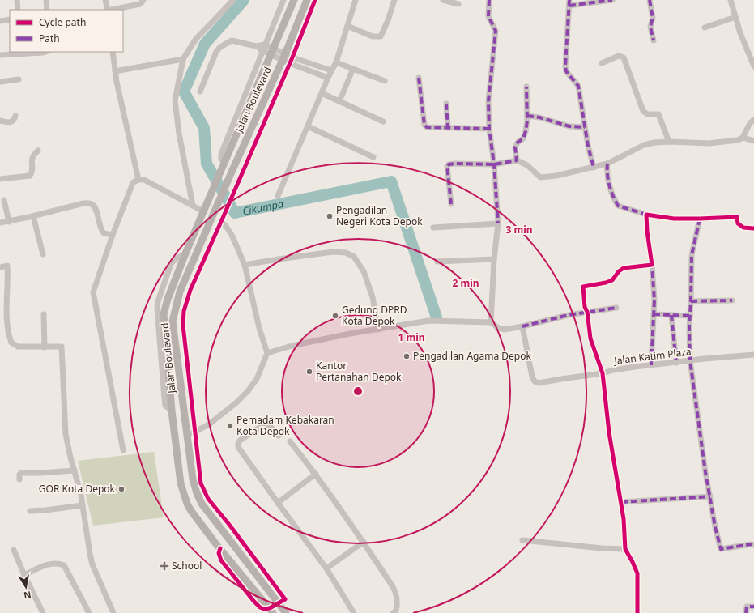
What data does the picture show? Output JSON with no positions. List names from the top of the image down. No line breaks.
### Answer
{"streets":{"main road":["Jalan Boulevard"],"street":["Jalan Katim Plaza"]},"water":["Cikumpa"],"places":{"other":["Pengadilan Negeri Kota Depok","Gedung DPRD Kota Depok","Pengadilan Agama Depok","Kantor Pertanahan Depok","Pemadam Kebakaran Kota Depok","GOR Kota Depok"],"health":["School"]},"legend":["Cycle path","Path"],"north":"bottom","rings":["3 min","2 min","1 min"]}
